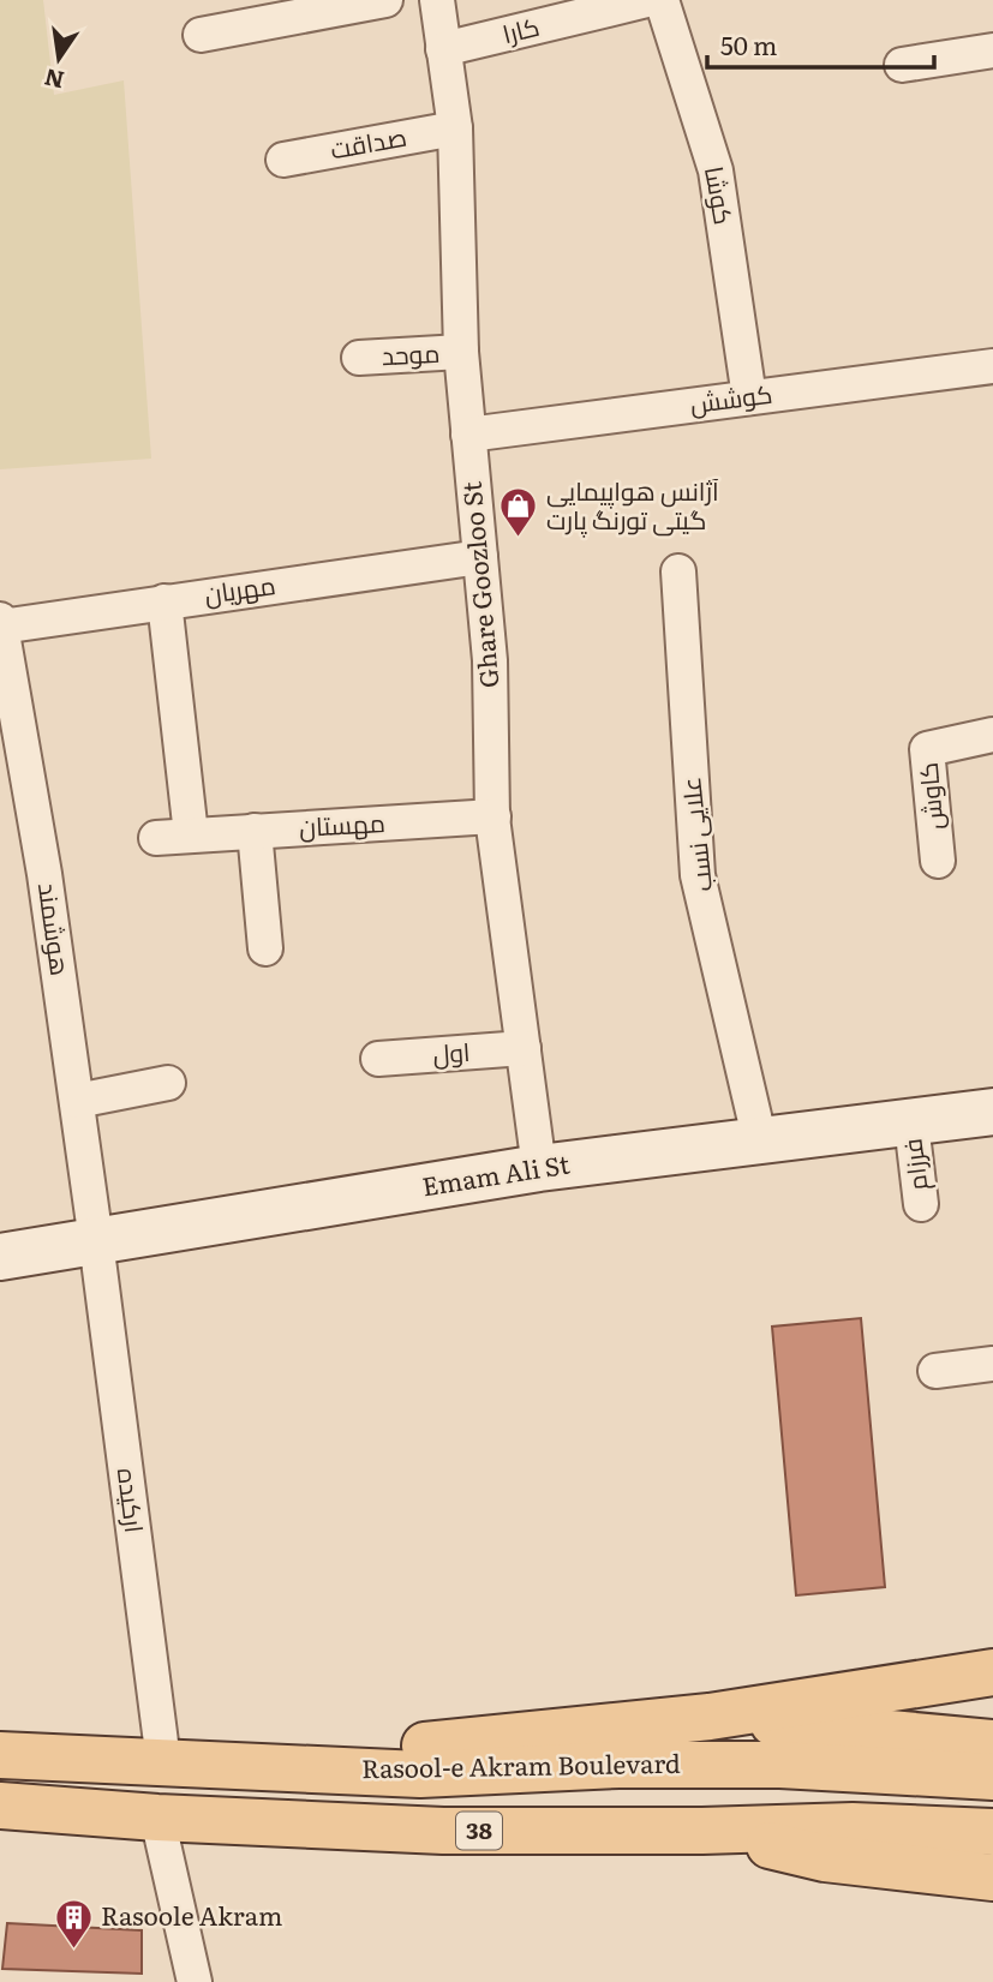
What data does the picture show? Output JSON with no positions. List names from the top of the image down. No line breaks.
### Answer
{"streets":{"main road":["Rasool-e Akram Boulevard","38"],"street":["کارا","صداقت","کوشا","موحد","کوشش","Ghare Goozloo St","مهریان","کاوش","مهستان","علایی نسب","هوشمند","اول","فرزام","Emam Ali St","ارکیده"]},"crossings":[["کارا","Ghare Goozloo St"],["صداقت","Ghare Goozloo St"],["کوشا","کوشش"],["موحد","Ghare Goozloo St"],["کوشش","Ghare Goozloo St"],["Ghare Goozloo St","مهریان"],["Ghare Goozloo St","مهستان"],["Ghare Goozloo St","اول"],["Ghare Goozloo St","Emam Ali St"],["مهریان","هوشمند"],["علایی نسب","Emam Ali St"],["هوشمند","Emam Ali St"],["هوشمند","ارکیده"],["فرزام","Emam Ali St"],["Emam Ali St","ارکیده"],["ارکیده","Rasool-e Akram Boulevard"]],"places":{"shop":["آژانس هواپیمایی گیتی تورنگ پارت"],"building":["Rasoole Akram"]},"scale_bar":"50 m","north":"bottom"}
